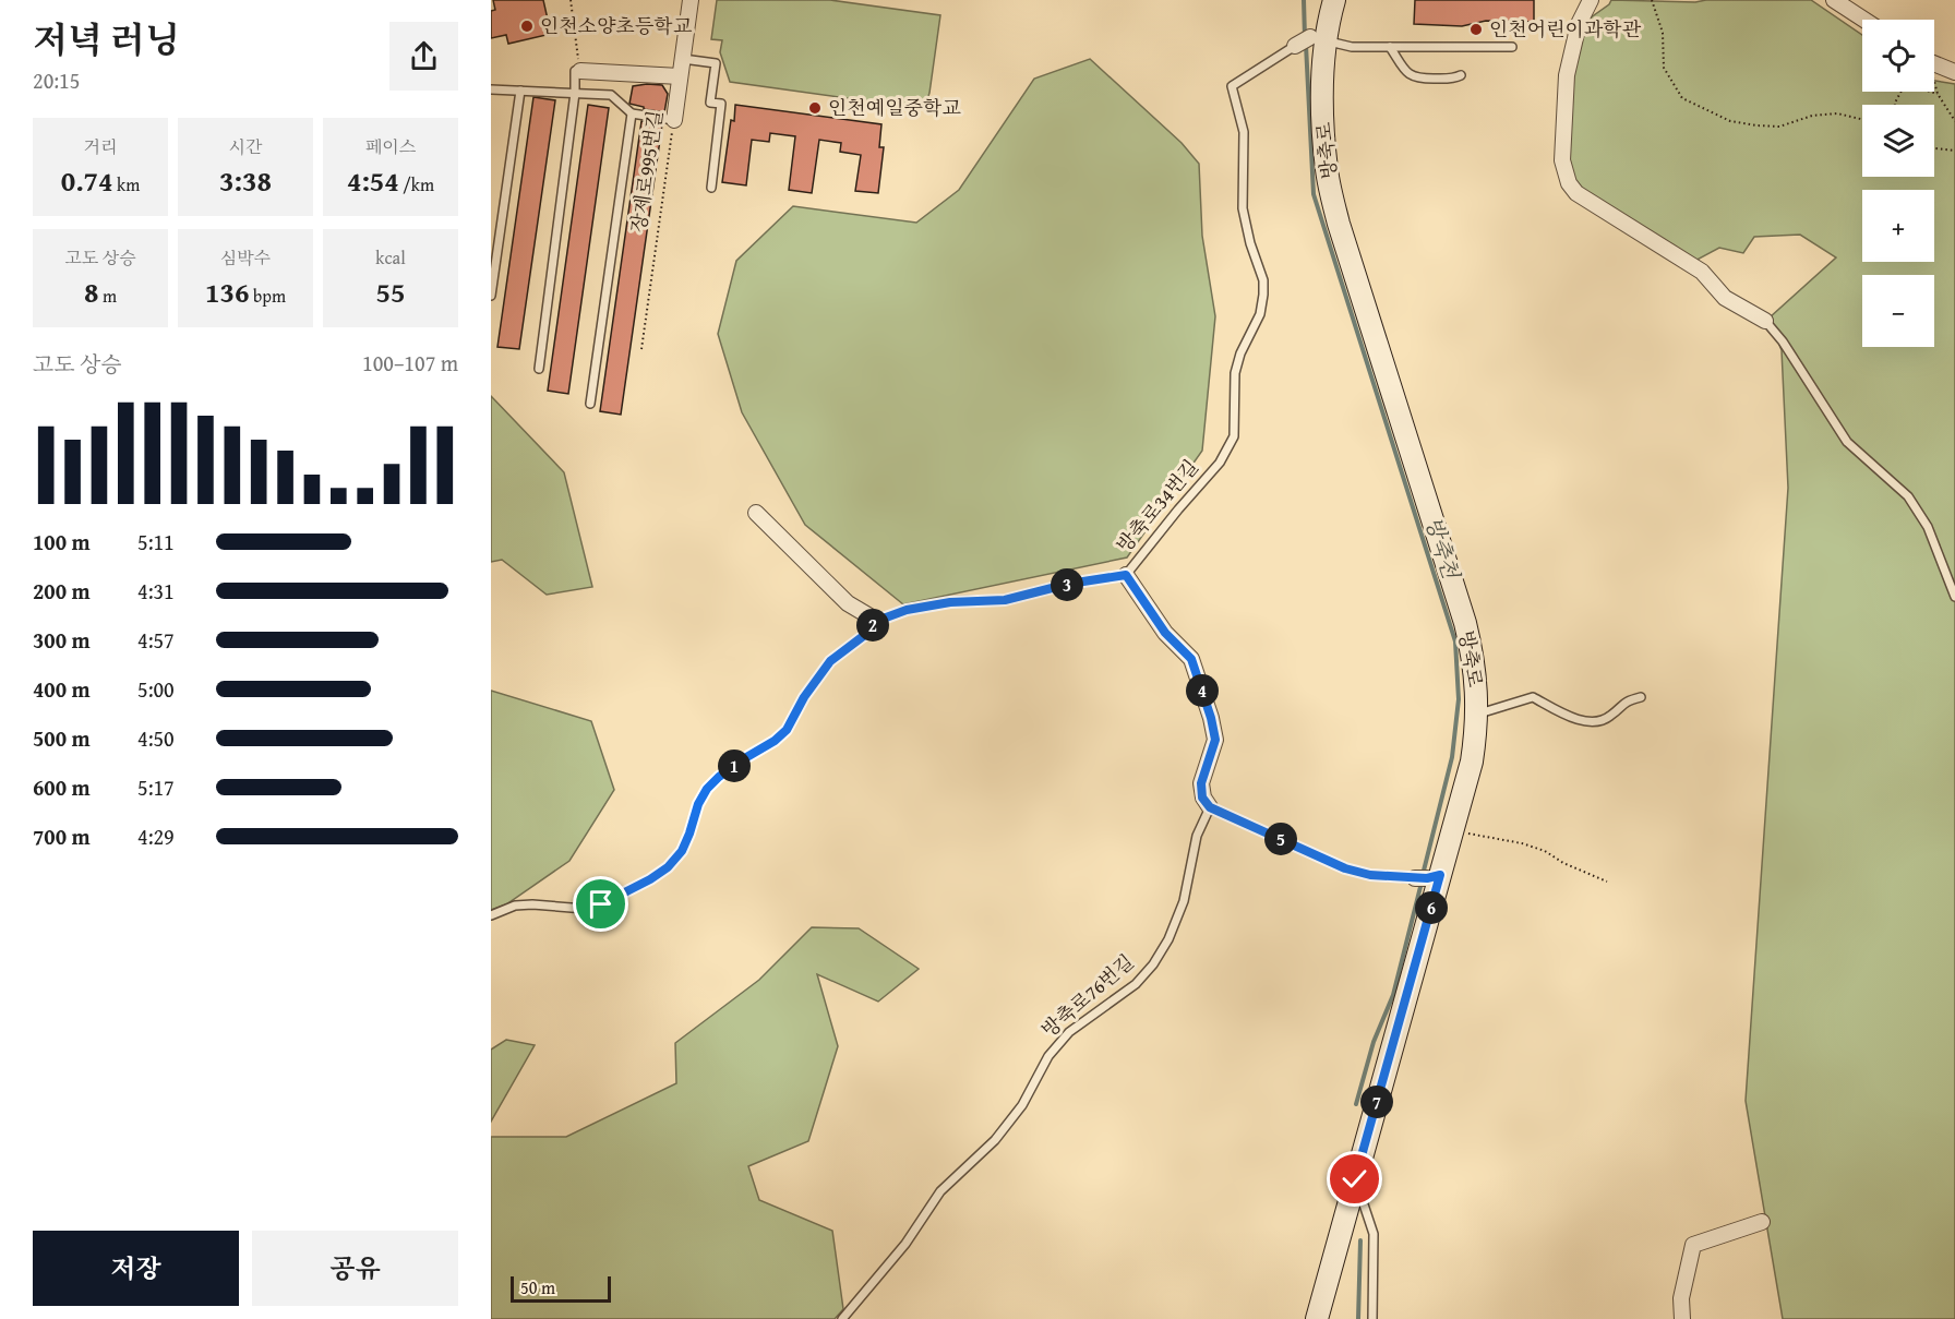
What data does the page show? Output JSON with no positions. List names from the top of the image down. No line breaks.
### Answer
{"streets":{"street":["방축로","장제로995번길","방축로34번길"],"lane":["방축로76번길"]},"crossings":[["방축로","방축로34번길"]],"water":["방축천"],"places":["인천소양초등학교","인천어린이과학관","인천예일중학교"],"scale_bar":"50 m","page":{"heading":["저녁 러닝","20:15"],"map_buttons":["+","−"],"stats":[["거리","0.74 km"],["시간","3:38"],["페이스","4:54 /km"],["고도 상승","8 m"],["심박수","136 bpm"],["kcal","55"]],"chart":["고도 상승","100–107 m"],"list":[{"name":"100 m","note":"5:11"},{"name":"200 m","note":"4:31"},{"name":"300 m","note":"4:57"},{"name":"400 m","note":"5:00"},{"name":"500 m","note":"4:50"},{"name":"600 m","note":"5:17"},{"name":"700 m","note":"4:29"}],"pins":["3","2","4","1","5","6","7"],"buttons":["저장","공유"],"scale":"50 m"}}
